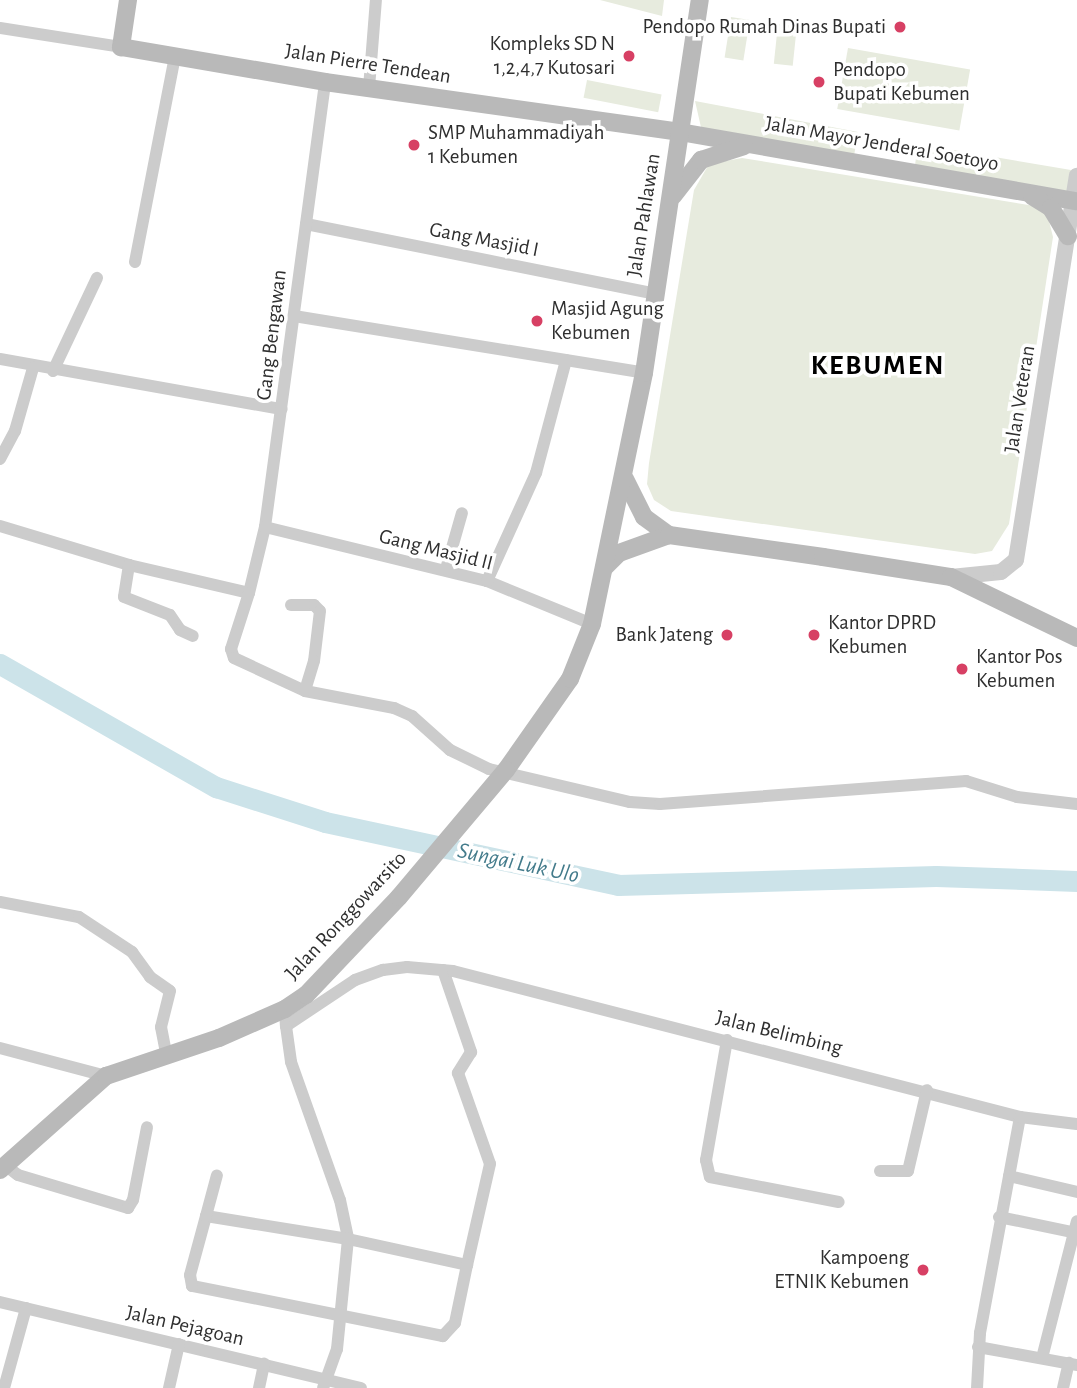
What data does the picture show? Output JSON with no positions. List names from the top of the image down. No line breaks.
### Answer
{"streets":{"main road":["Jalan Pierre Tendean","Jalan Mayor Jenderal Soetoyo","Jalan Pahlawan","Jalan Ronggowarsito"],"street":["Gang Masjid I","Gang Bengawan","Jalan Veteran","Gang Masjid II","Jalan Belimbing","Jalan Pejagoan"]},"crossings":[["Jalan Pierre Tendean","Jalan Mayor Jenderal Soetoyo"],["Jalan Pierre Tendean","Jalan Pahlawan"],["Jalan Pierre Tendean","Gang Bengawan"],["Jalan Mayor Jenderal Soetoyo","Jalan Pahlawan"],["Jalan Mayor Jenderal Soetoyo","Jalan Veteran"],["Jalan Pahlawan","Gang Masjid I"],["Jalan Pahlawan","Jalan Ronggowarsito"],["Gang Masjid I","Gang Bengawan"],["Gang Bengawan","Gang Masjid II"],["Gang Masjid II","Jalan Ronggowarsito"],["Jalan Ronggowarsito","Jalan Belimbing"]],"districts":["KEBUMEN"],"water":["Sungai Luk Ulo"],"places":["Pendopo Rumah Dinas Bupati","Kompleks SD N 1,2,4,7 Kutosari","Pendopo Bupati Kebumen","SMP Muhammadiyah 1 Kebumen","Masjid Agung Kebumen","Bank Jateng","Kantor DPRD Kebumen","Kantor Pos Kebumen","Kampoeng ETNIK Kebumen"]}
